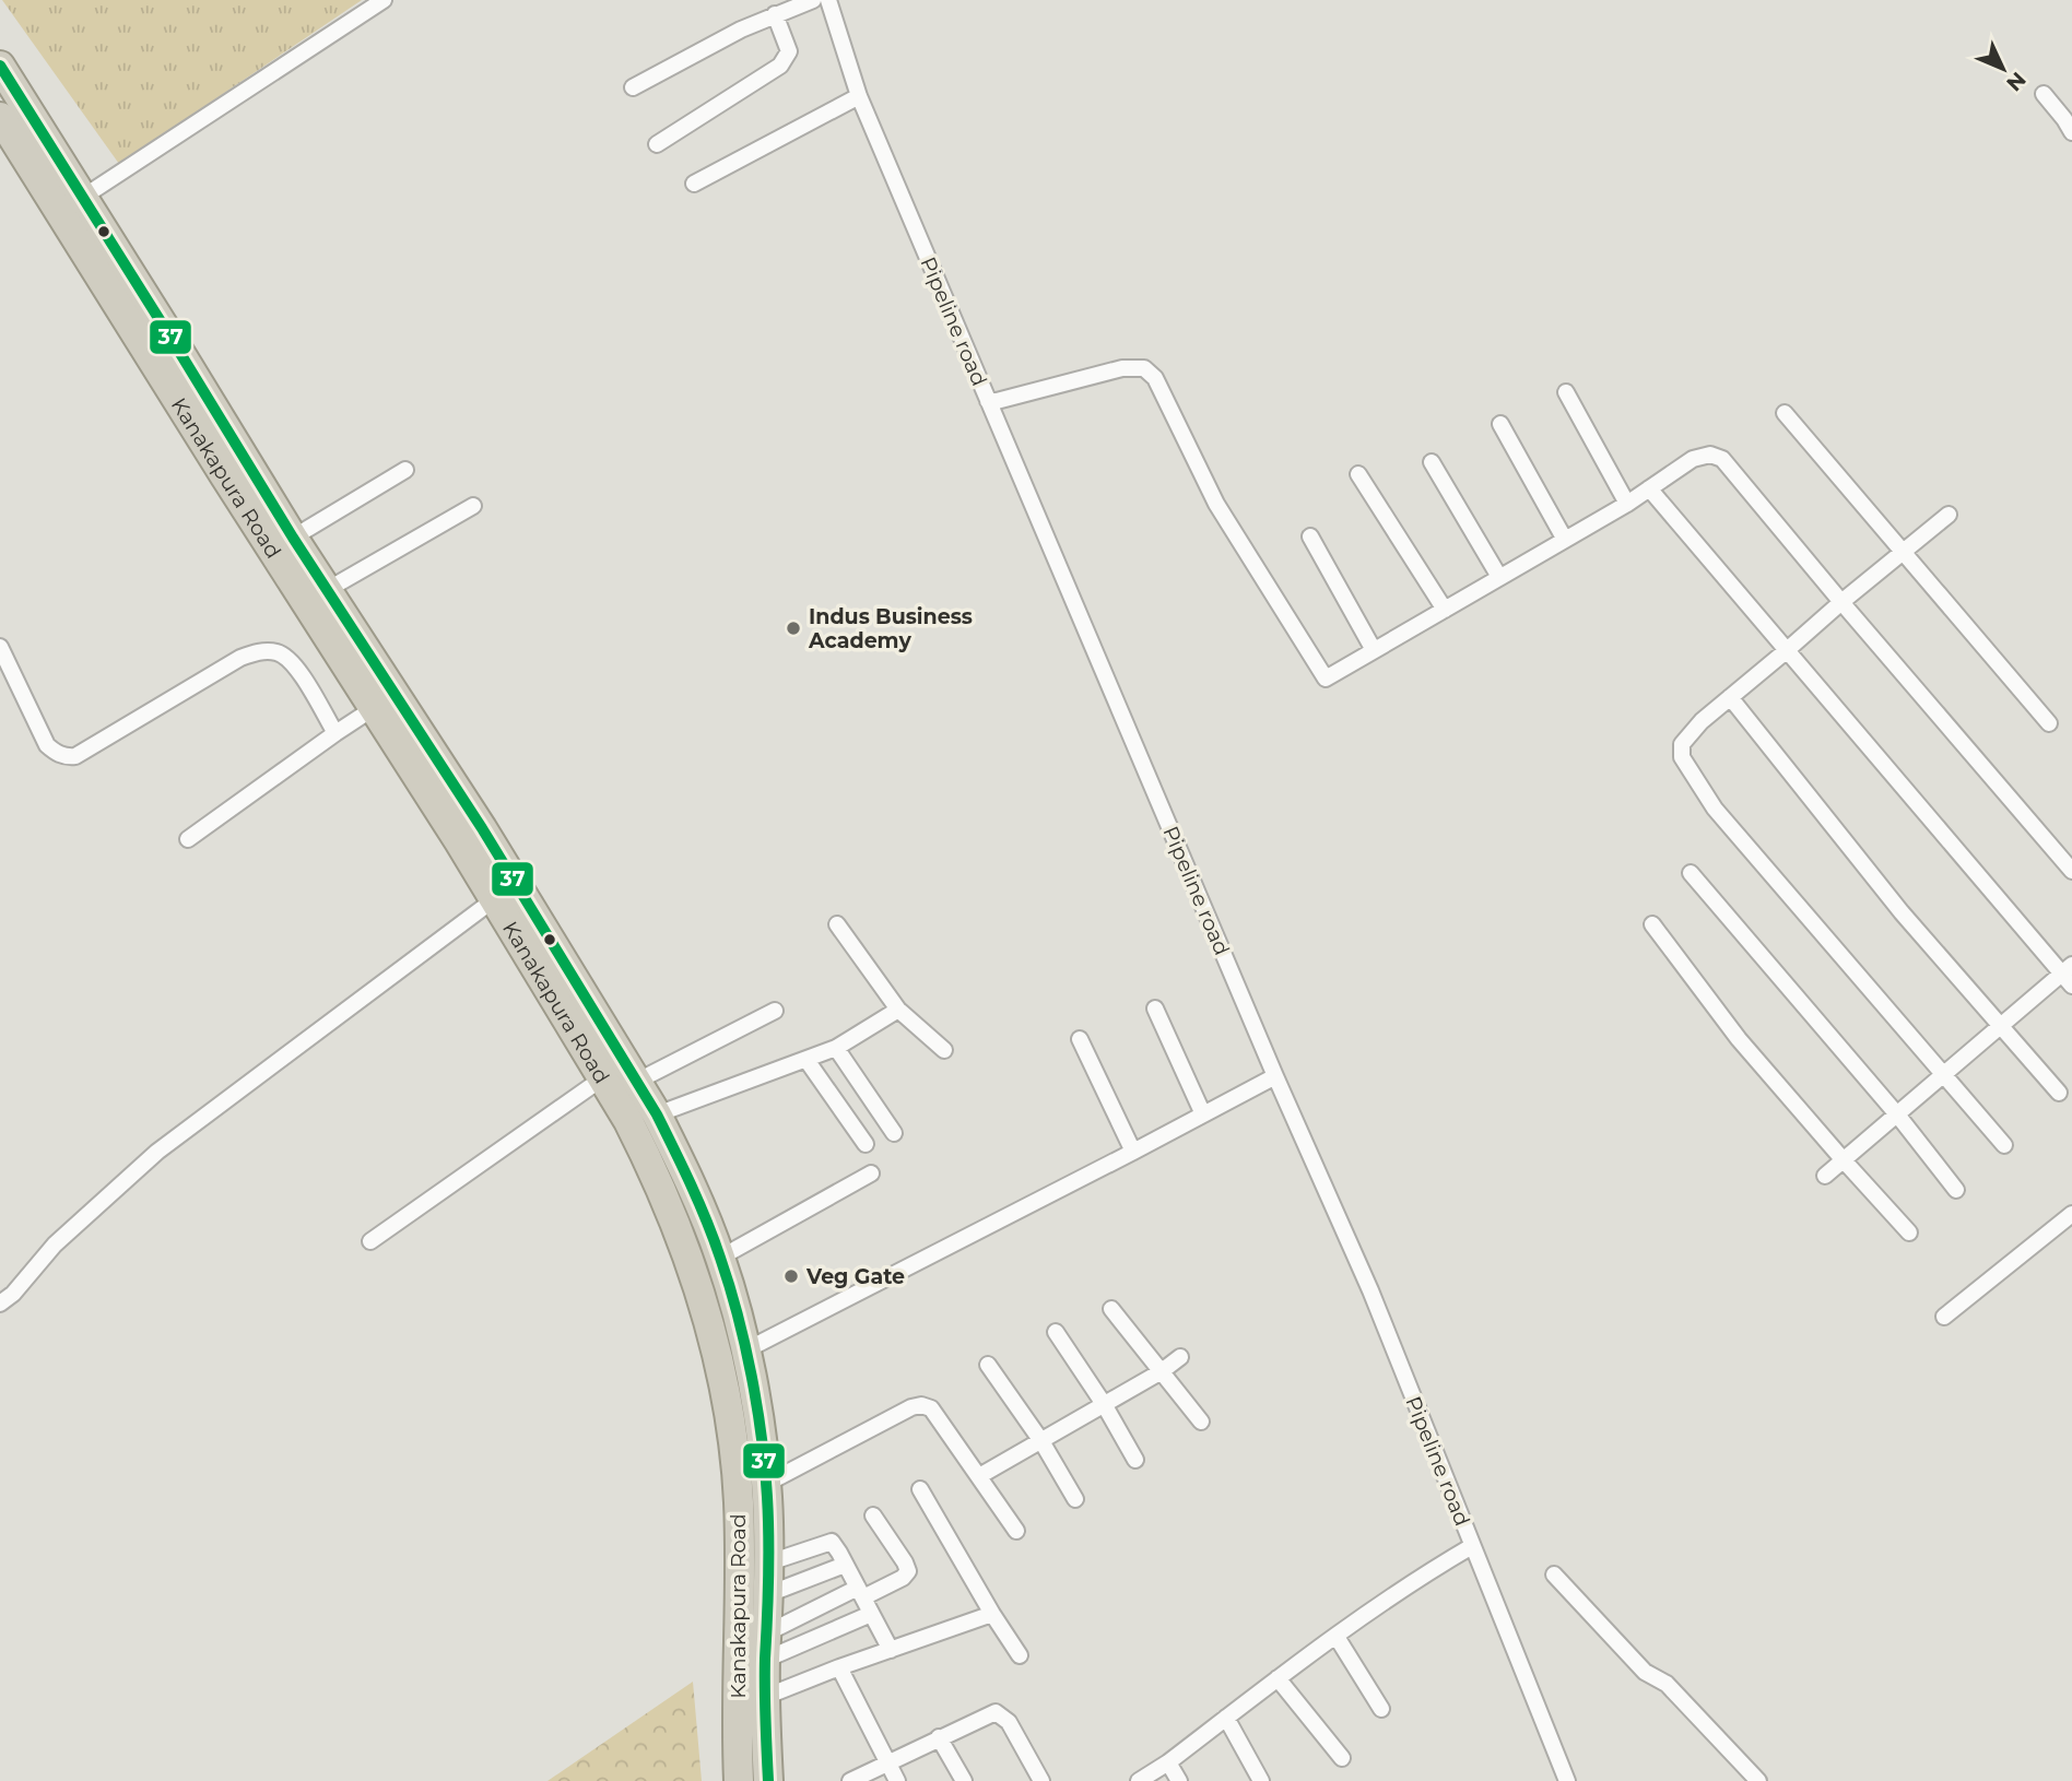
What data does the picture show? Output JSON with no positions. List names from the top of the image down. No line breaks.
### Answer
{"streets":{"highway":["Kanakapura Road"],"street":["Pipeline road"]},"places":["Indus Business Academy","Veg Gate"],"lines":["transit line 37"],"north":"bottom right"}
